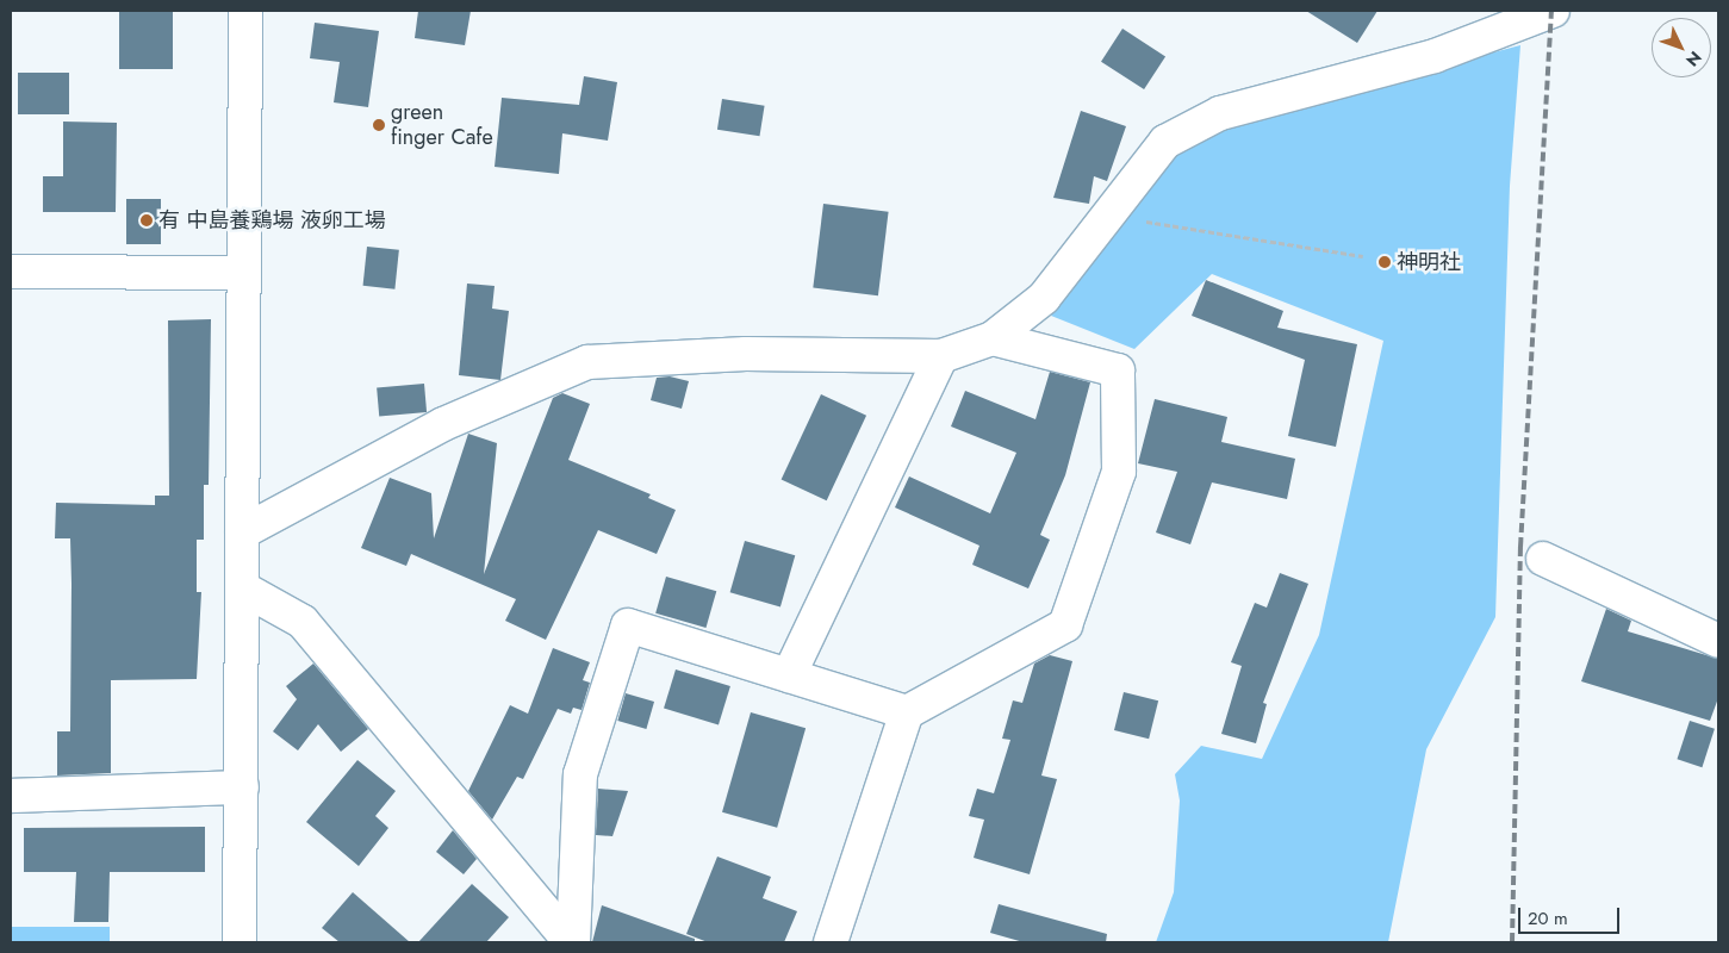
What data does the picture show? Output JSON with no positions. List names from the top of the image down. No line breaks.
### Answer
{"places":["green finger Cafe","有 中島養鶏場 液卵工場","神明社"],"scale_bar":"20 m","north":"bottom right"}
